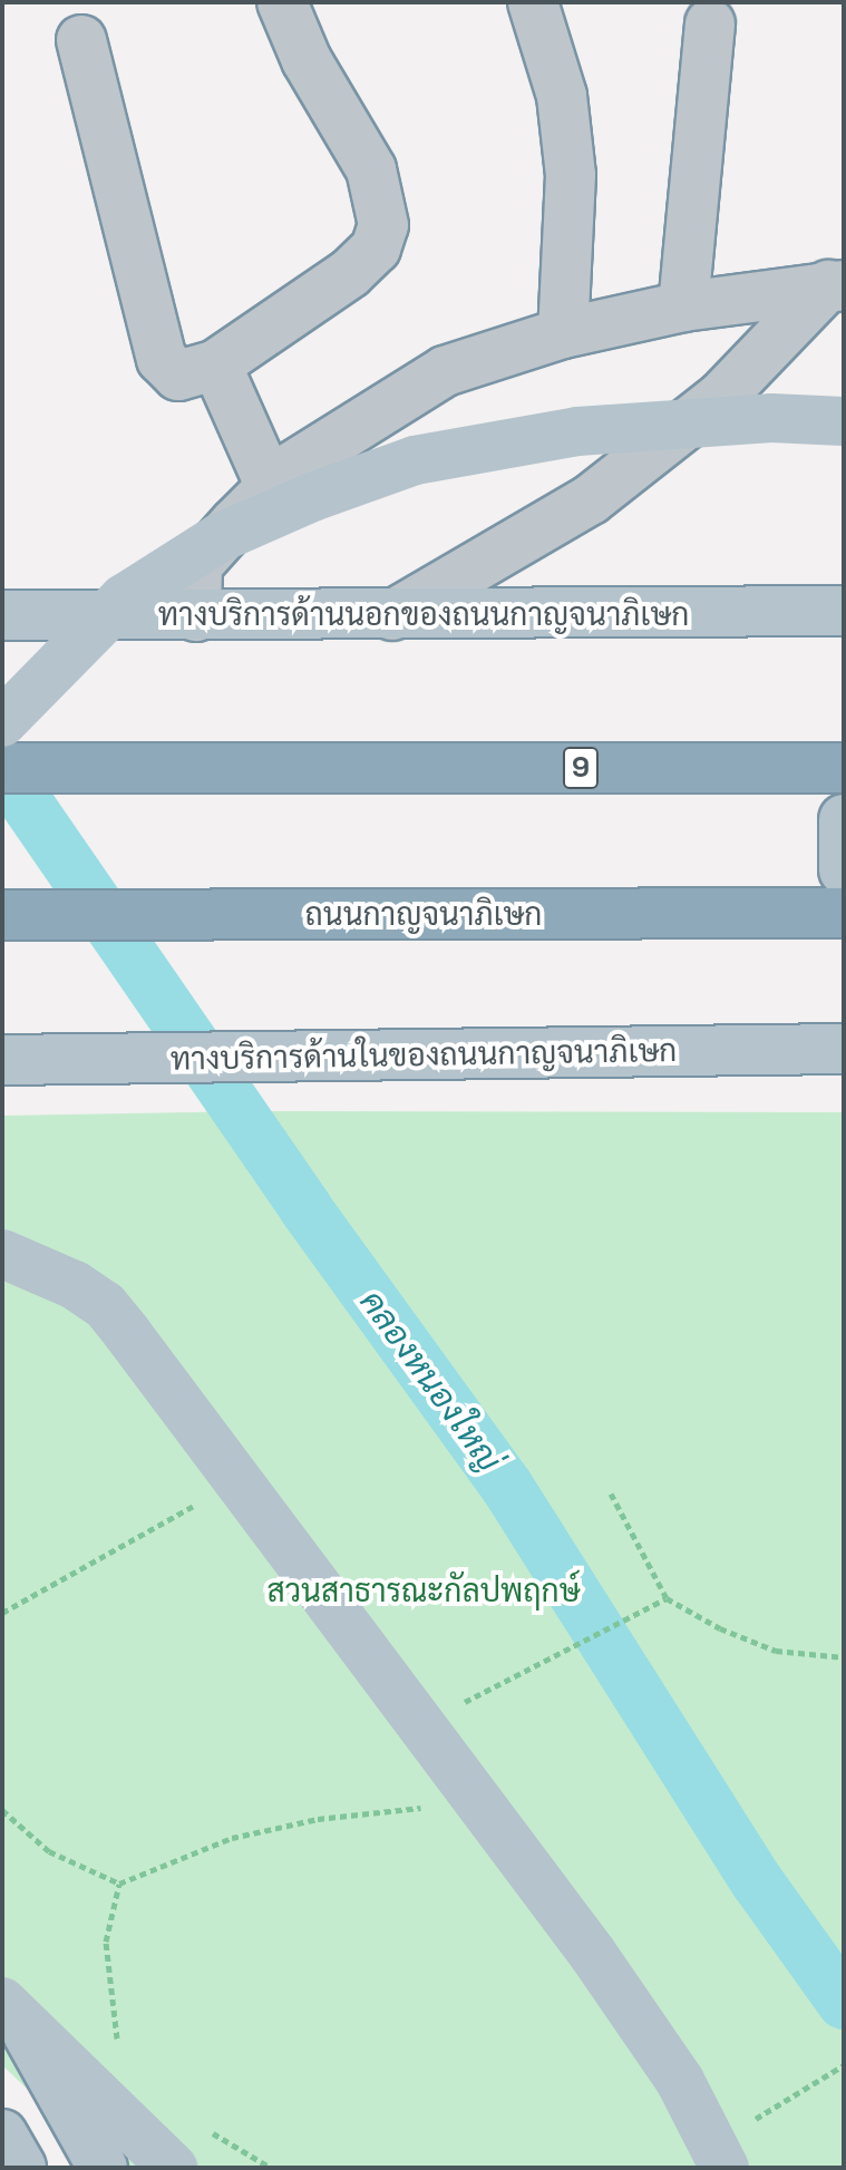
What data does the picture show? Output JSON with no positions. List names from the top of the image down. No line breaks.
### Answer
{"streets":{"highway":["9","ถนนกาญจนาภิเษก"],"main road":["ทางบริการด้านนอกของถนนกาญจนาภิเษก","ทางบริการด้านในของถนนกาญจนาภิเษก"]},"water":["คลองหนองใหญ่"],"parks":["สวนสาธารณะกัลปพฤกษ์"]}
